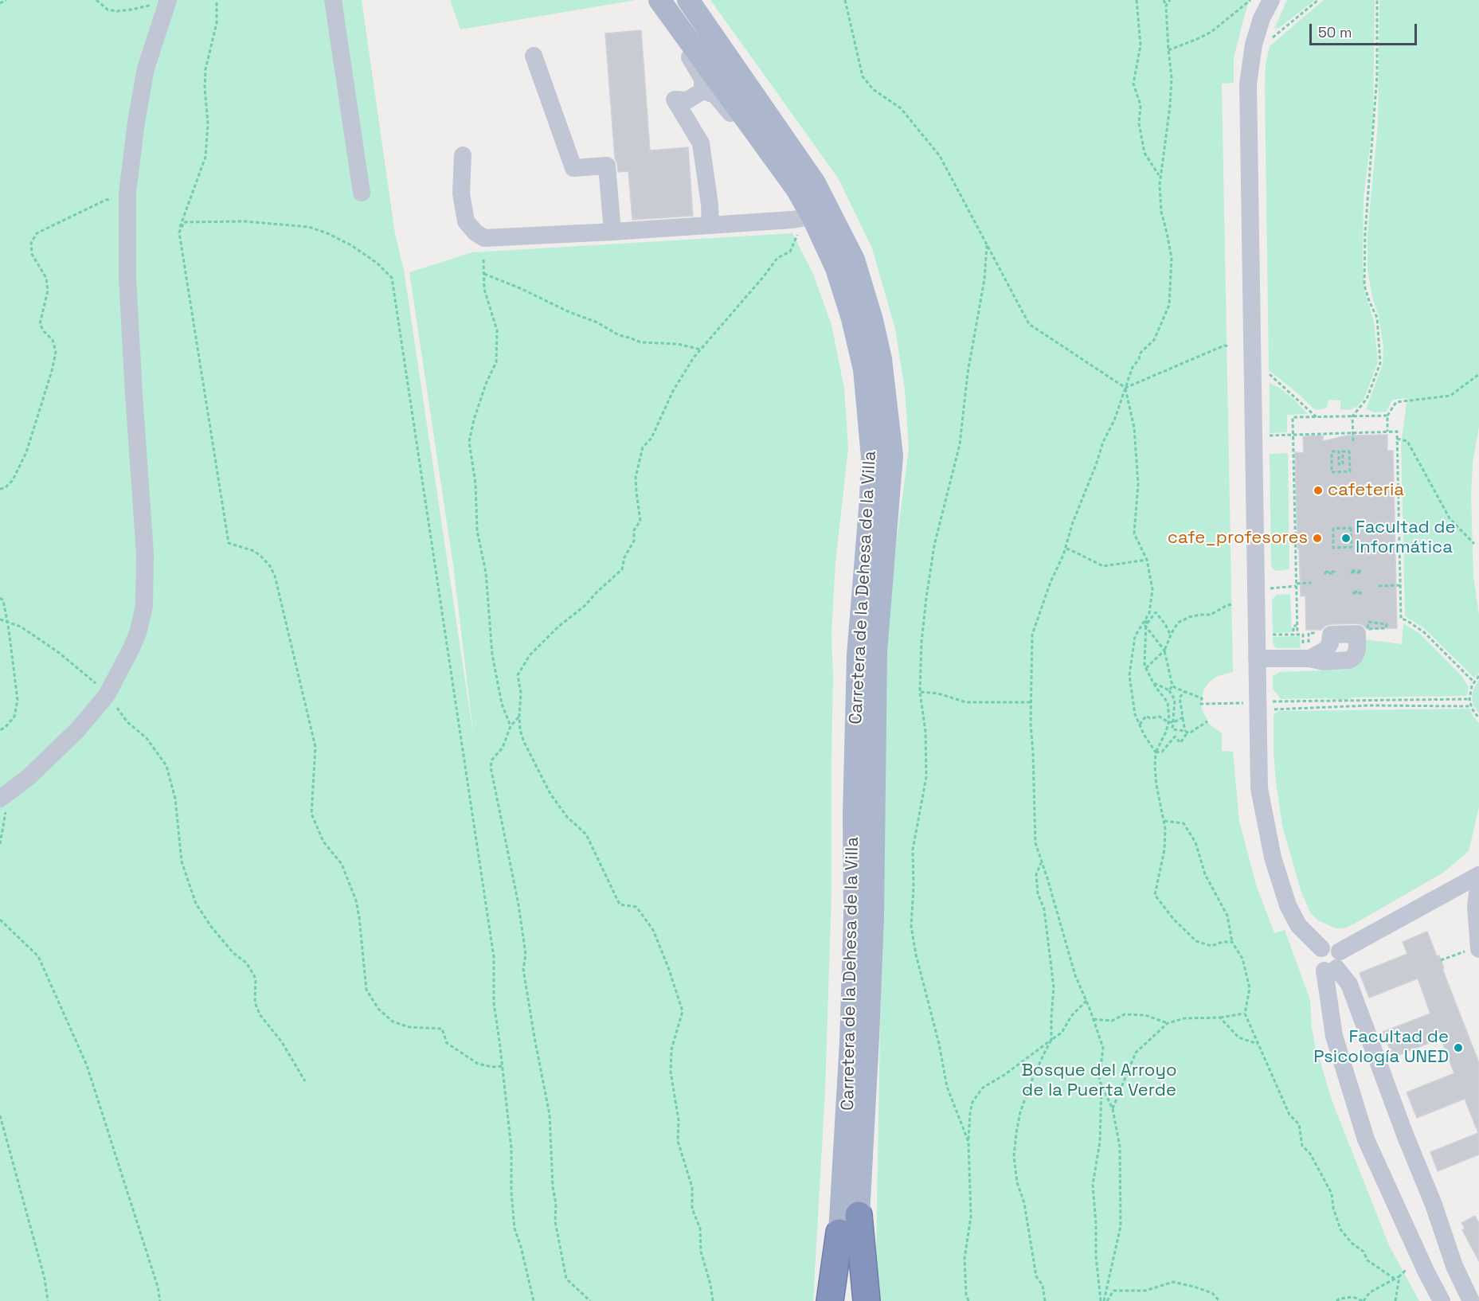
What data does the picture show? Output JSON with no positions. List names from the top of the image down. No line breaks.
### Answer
{"streets":{"main road":["Carretera de la Dehesa de la Villa"]},"parks":["Bosque del Arroyo de la Puerta Verde"],"places":["cafeteria","cafe_profesores","Facultad de Informática","Facultad de Psicología UNED"],"scale_bar":"50 m"}
